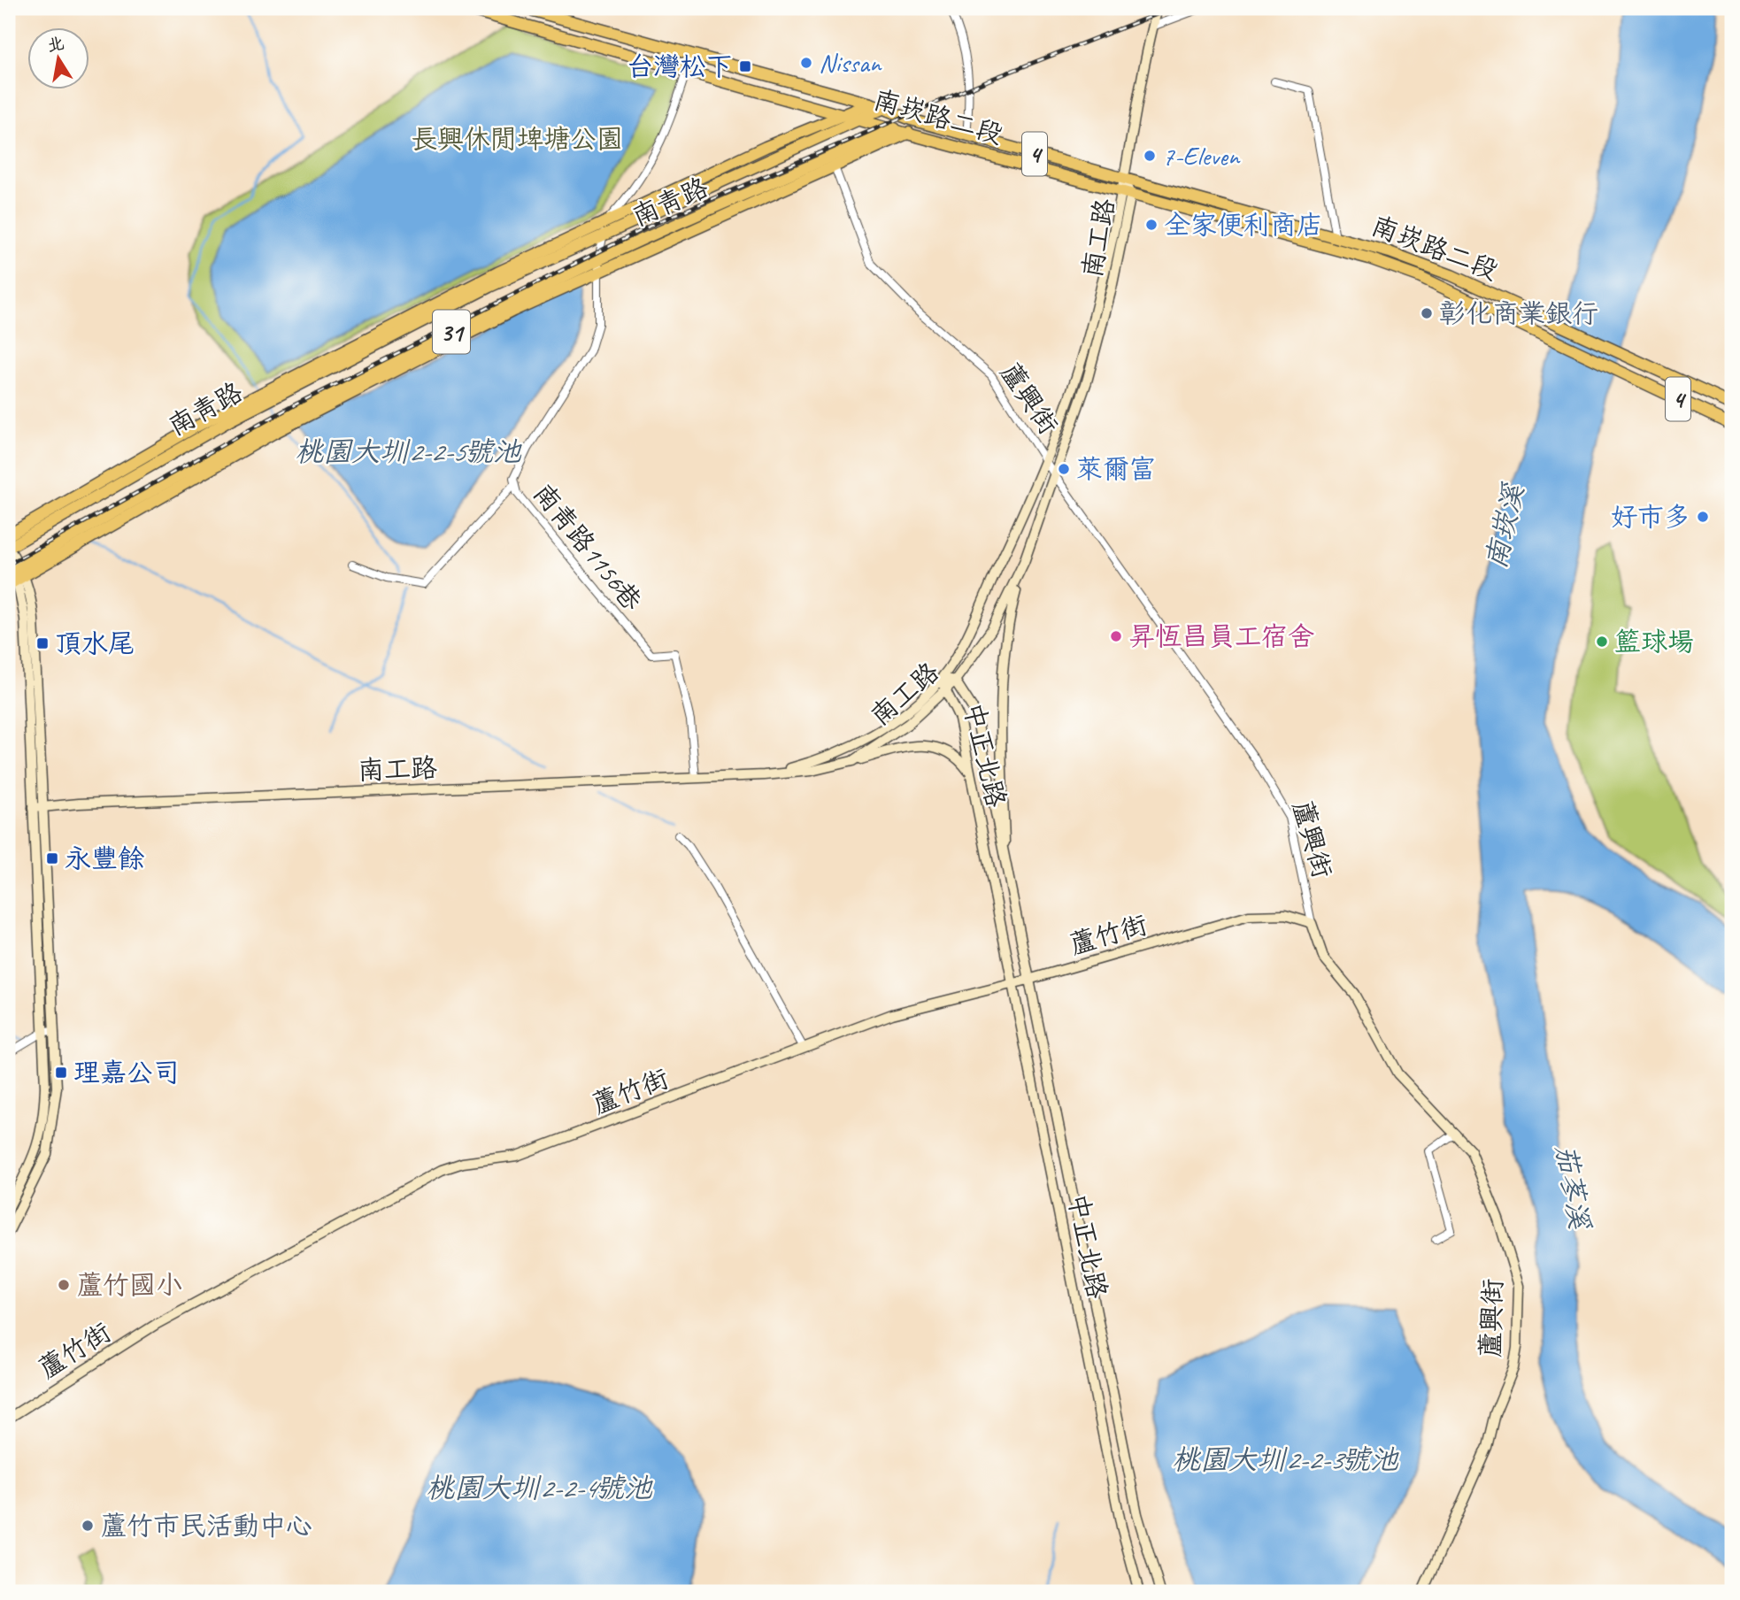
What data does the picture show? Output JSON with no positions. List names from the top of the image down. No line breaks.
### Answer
{"streets":{"main road":["南崁路二段","4","南青路","31"],"street":["南工路","蘆興街","南青路1156巷","中正北路","蘆竹街"]},"crossings":[["南崁路二段","南青路"],["南崁路二段","南工路"],["南崁路二段","31"],["南青路","31"],["南青路","南青路1156巷"],["南工路","蘆興街"],["南工路","南青路1156巷"],["南工路","中正北路"],["31","蘆興街"],["31","南青路1156巷"],["蘆興街","蘆竹街"],["中正北路","蘆竹街"]],"water":["桃園大圳2-2-5號池","南崁溪","茄苳溪","桃園大圳2-2-3號池","桃園大圳2-2-4號池"],"parks":["長興休閒埤塘公園"],"places":{"other":["Nissan","7-Eleven","全家便利商店","彰化商業銀行","萊爾富","好市多","昇恆昌員工宿舍","籃球場","蘆竹國小","蘆竹市民活動中心"],"transit":["台灣松下","頂水尾","永豐餘","理嘉公司"]},"north":"top"}
